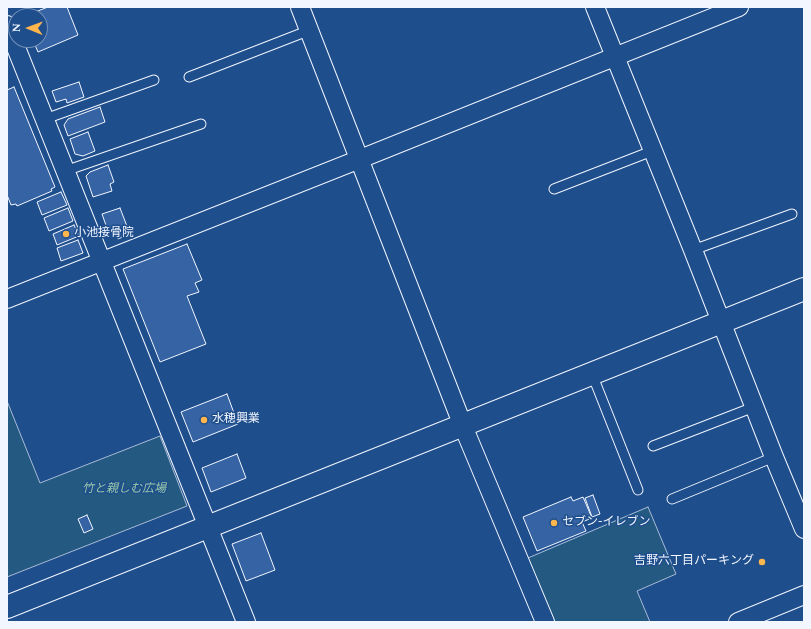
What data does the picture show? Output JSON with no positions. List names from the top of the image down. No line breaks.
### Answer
{"parks":["竹と親しむ広場"],"places":["小池接骨院","水穂興業","セブン-イレブン","吉野六丁目パーキング"],"north":"left"}
